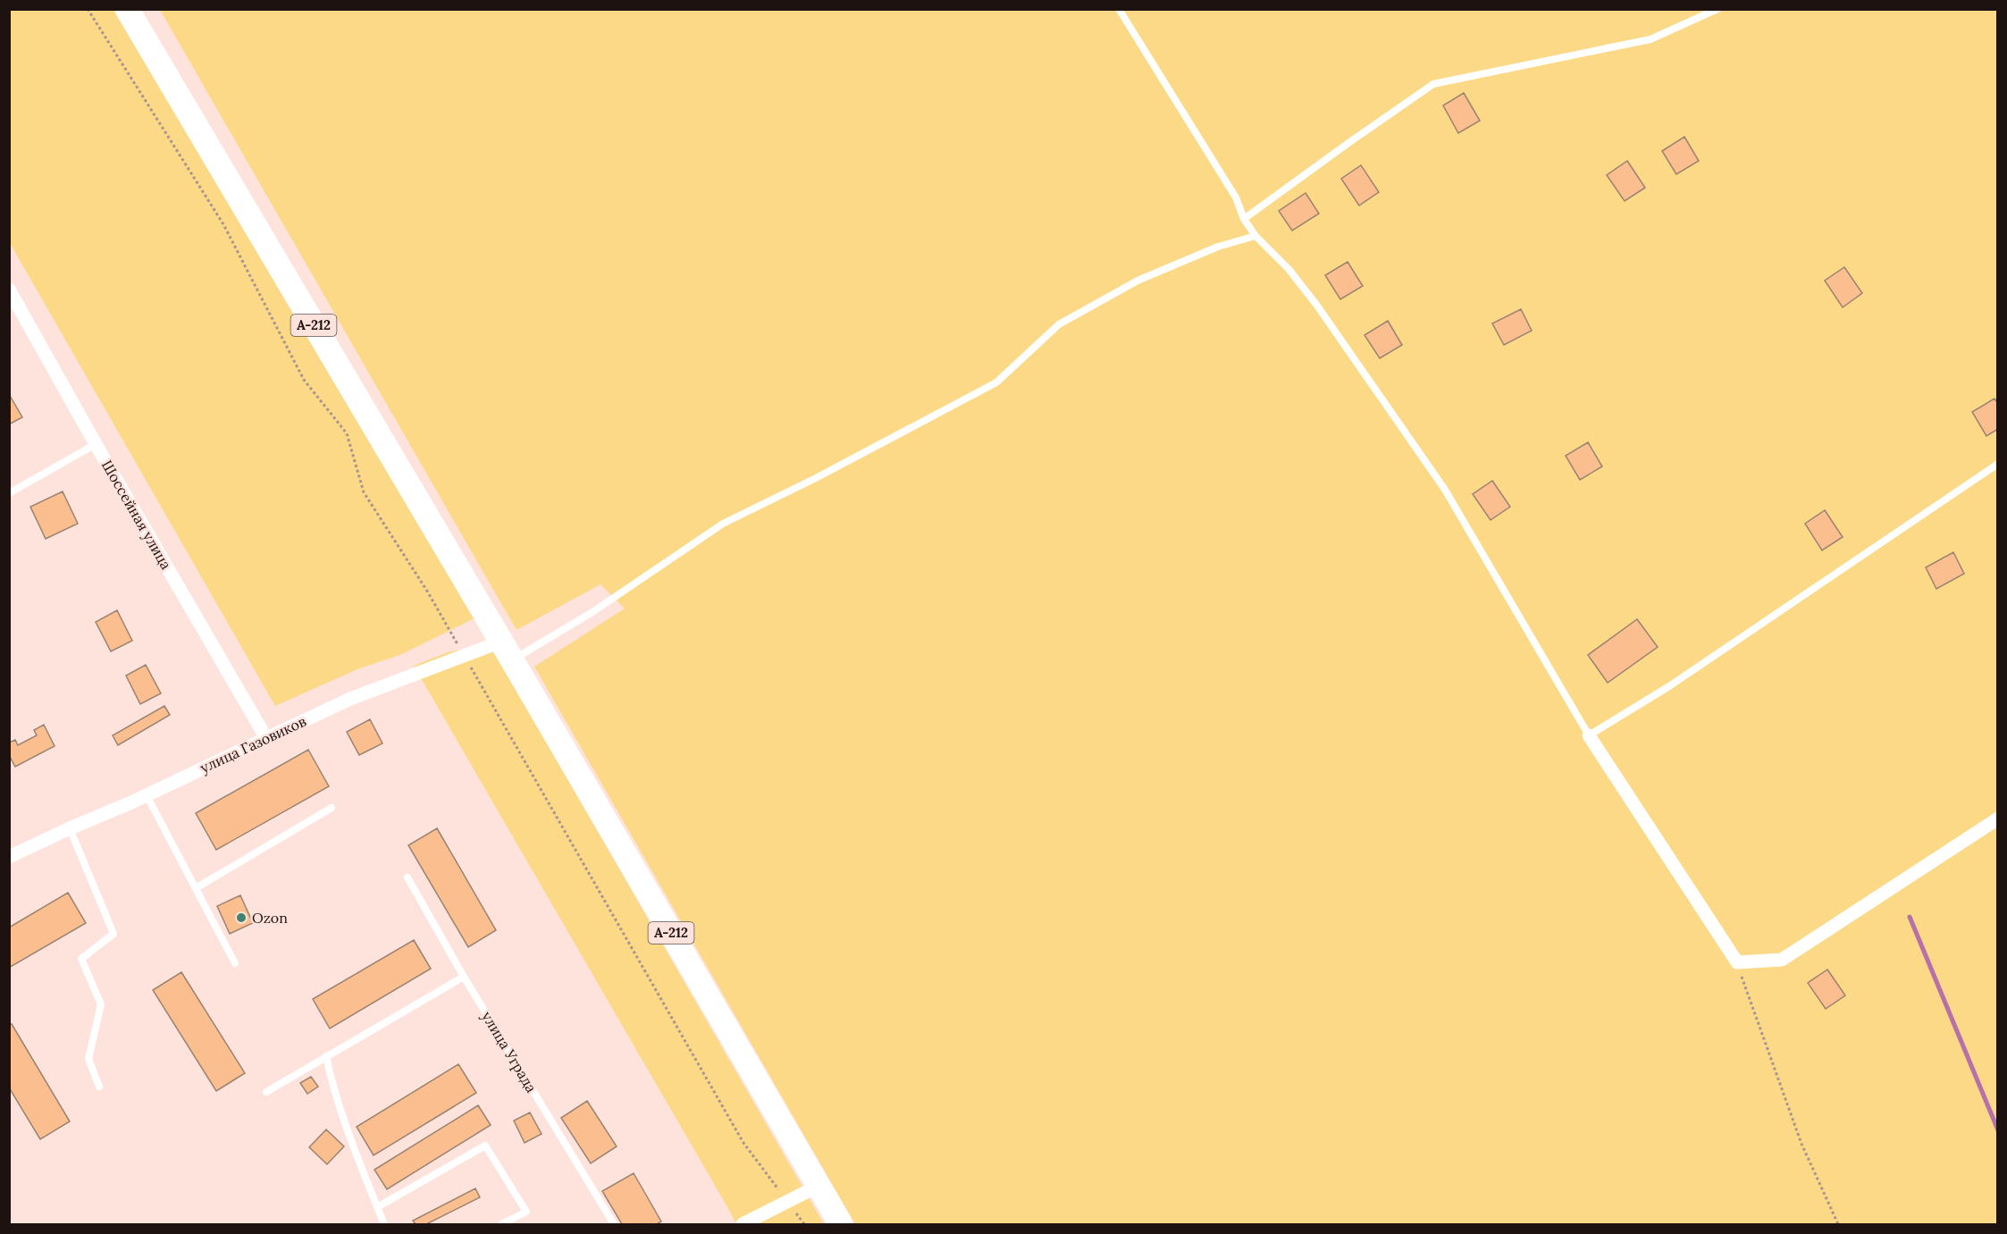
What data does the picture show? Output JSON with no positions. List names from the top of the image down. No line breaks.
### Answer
{"streets":{"highway":["А-212"],"street":["Шоссейная улица","улица Газовиков"],"lane":["улица Уграда"]},"crossings":[["А-212","улица Газовиков"],["Шоссейная улица","улица Газовиков"]],"places":["Ozon"]}
